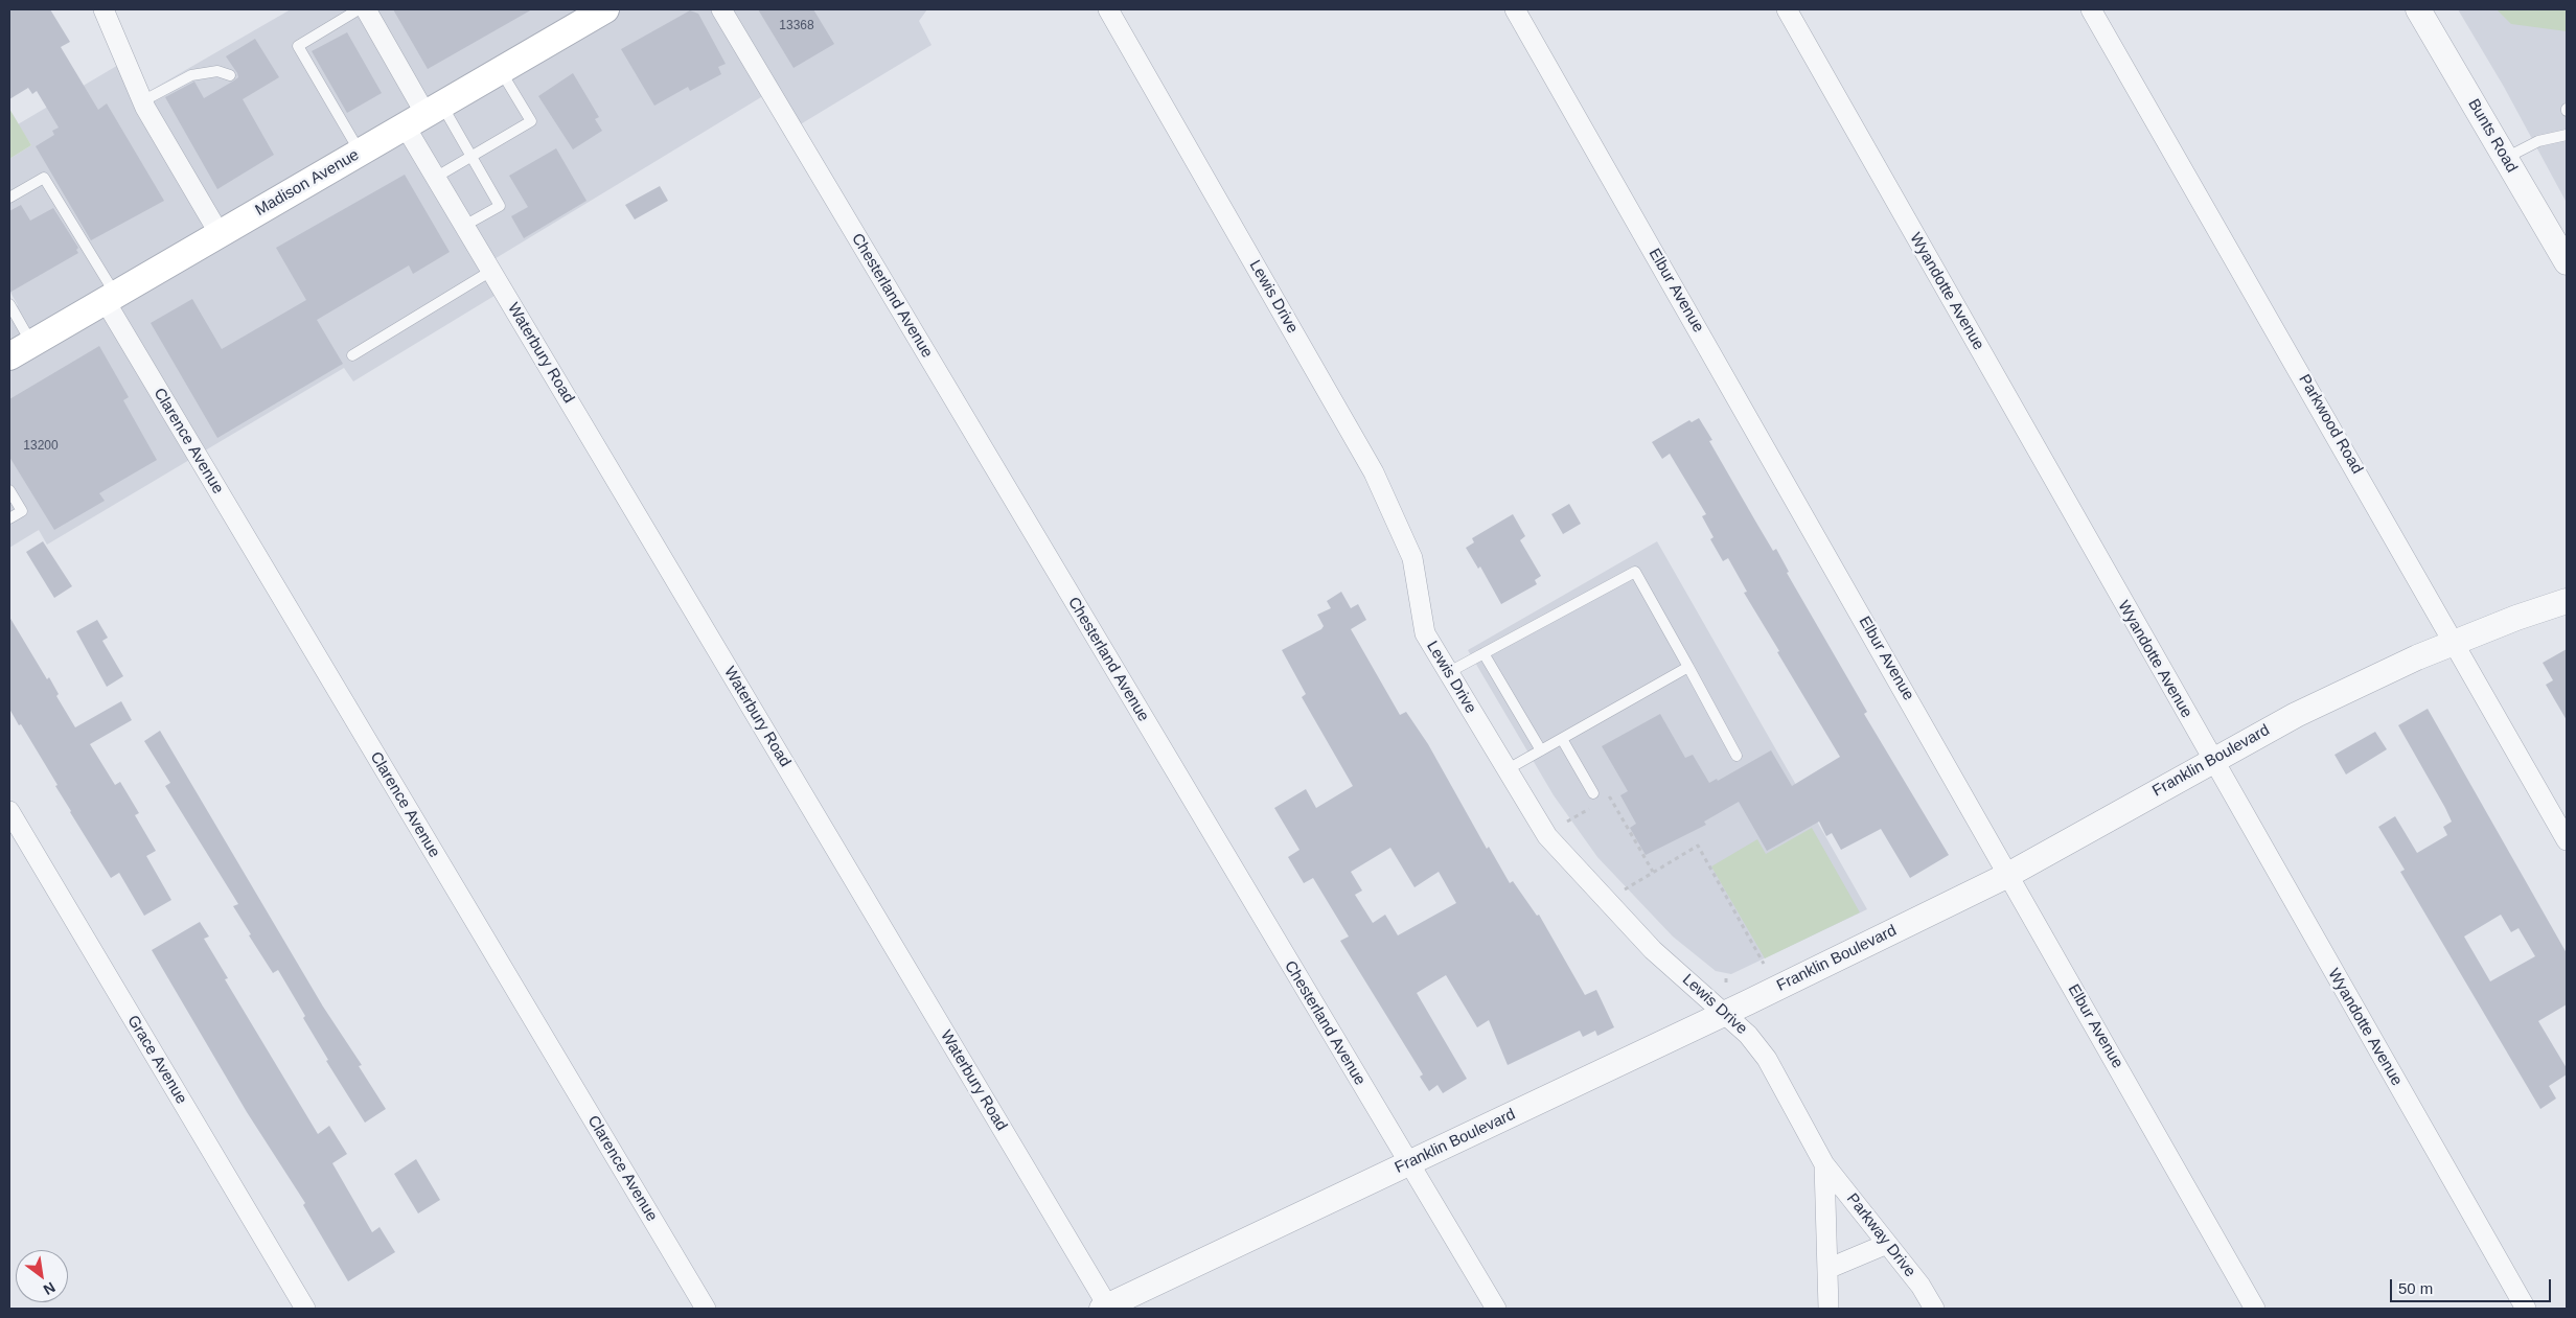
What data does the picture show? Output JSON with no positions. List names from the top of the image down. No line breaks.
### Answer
{"streets":{"main road":["Madison Avenue"],"street":["Bunts Road","Elbur Avenue","Wyandotte Avenue","Chesterland Avenue","Lewis Drive","Waterbury Road","Parkwood Road","Clarence Avenue","Franklin Boulevard","Grace Avenue","Parkway Drive"]},"crossings":[["Madison Avenue","Waterbury Road"],["Madison Avenue","Clarence Avenue"],["Elbur Avenue","Franklin Boulevard"],["Wyandotte Avenue","Franklin Boulevard"],["Chesterland Avenue","Franklin Boulevard"],["Lewis Drive","Franklin Boulevard"],["Lewis Drive","Parkway Drive"],["Waterbury Road","Franklin Boulevard"],["Parkwood Road","Franklin Boulevard"]],"house_numbers":["13368","13200"],"scale_bar":"50 m","north":"bottom right"}
